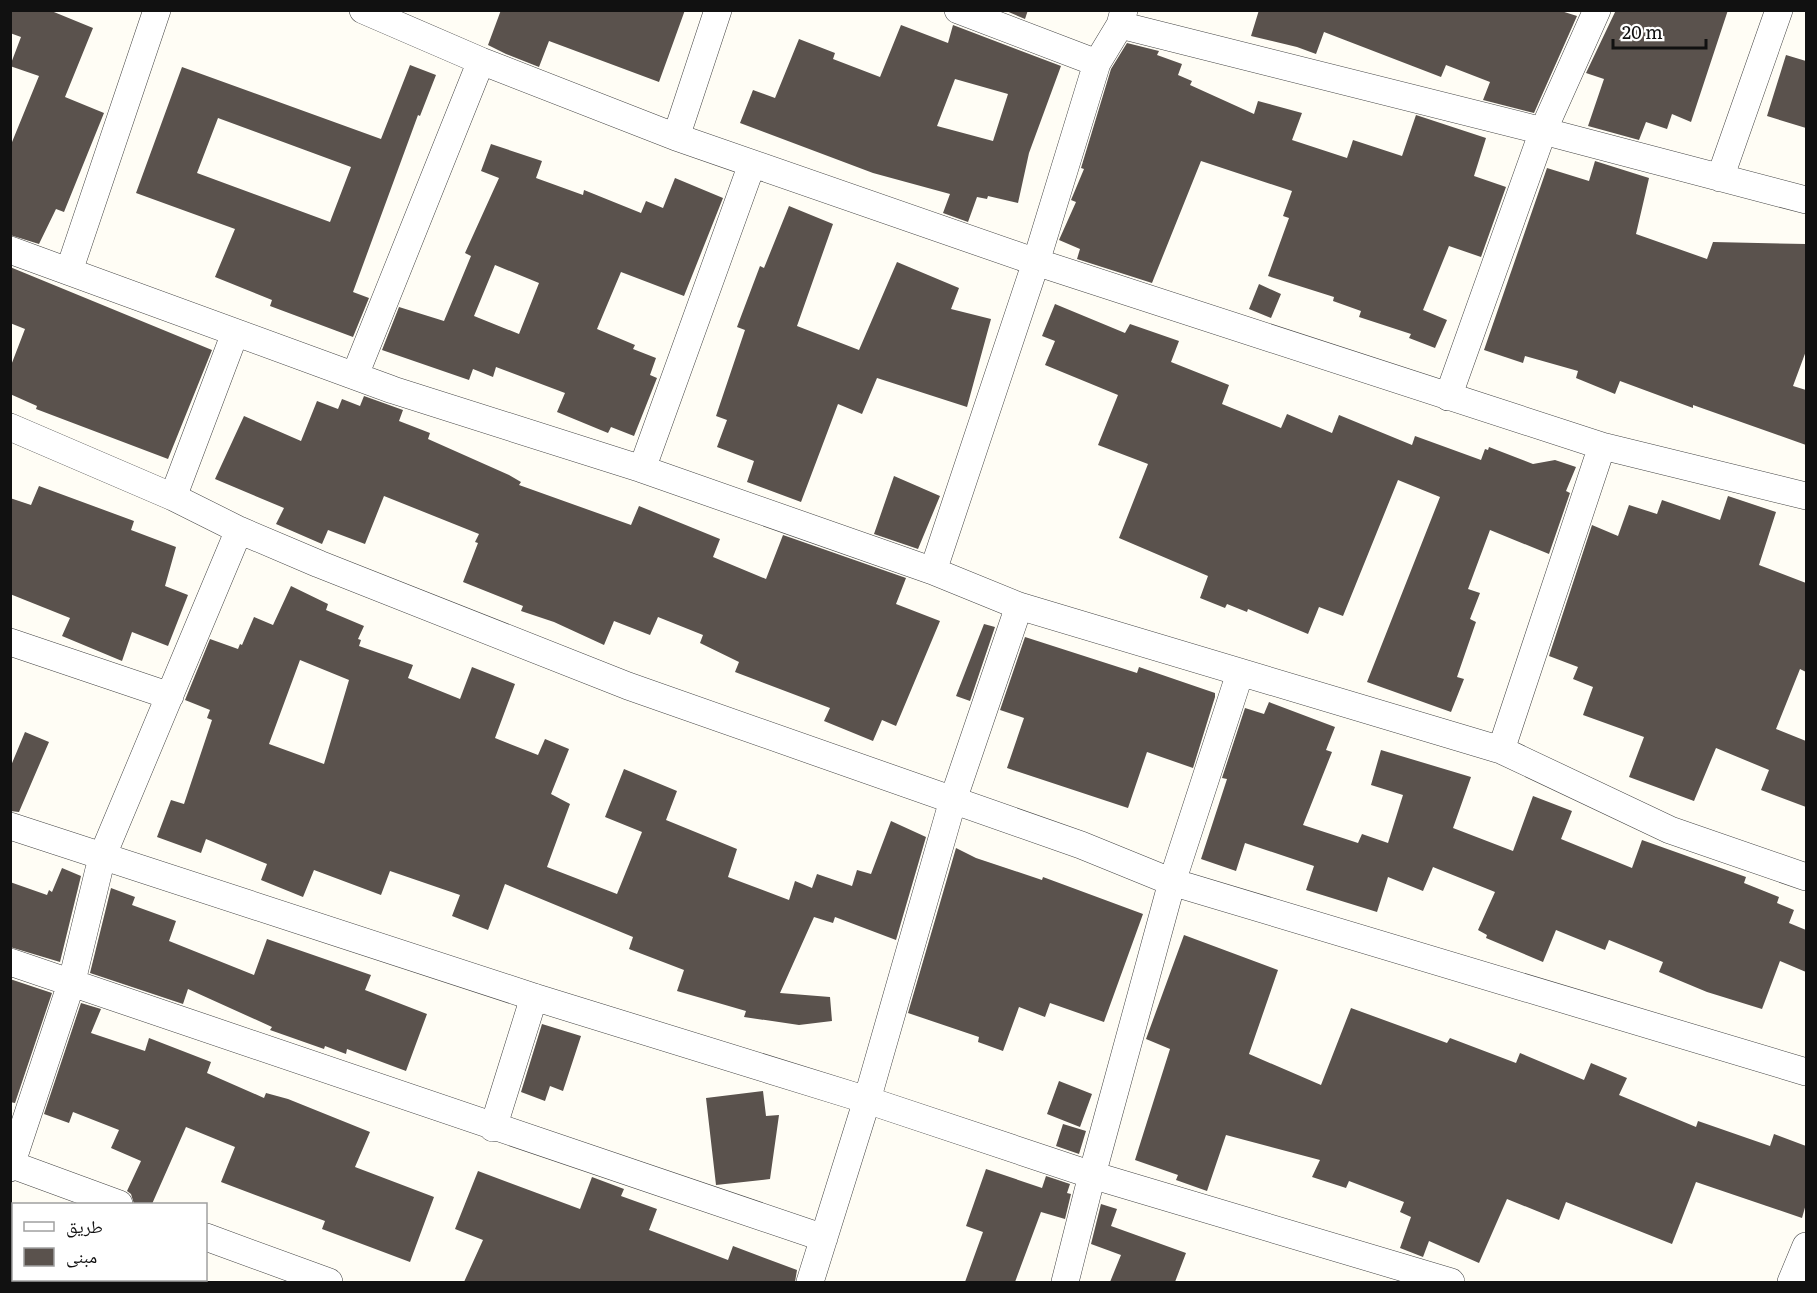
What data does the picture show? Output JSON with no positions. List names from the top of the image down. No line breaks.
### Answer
{"legend":["طريق","مبنى"],"scale_bar":"20 m"}
